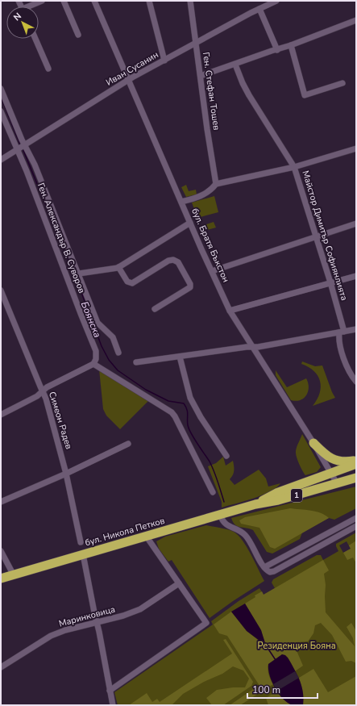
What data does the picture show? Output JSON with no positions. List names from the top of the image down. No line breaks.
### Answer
{"streets":{"highway":["1","бул. Никола Петков"],"street":["Иван Сусанин","Ген. Стефан Тошев","Майстор Димитър Софиянлията","Ген. Александър В. Суворов","бул. Братя Бъкстон","Симеон Радев","Маринковица"]},"crossings":[["Иван Сусанин","Ген. Стефан Тошев"],["Иван Сусанин","Ген. Александър В. Суворов"],["Иван Сусанин","бул. Братя Бъкстон"],["бул. Братя Бъкстон","1"],["бул. Братя Бъкстон","бул. Никола Петков"],["1","бул. Никола Петков"]],"water":["Боянска"],"parks":["Резиденция Бояна"],"scale_bar":"100 m","north":"top left"}
